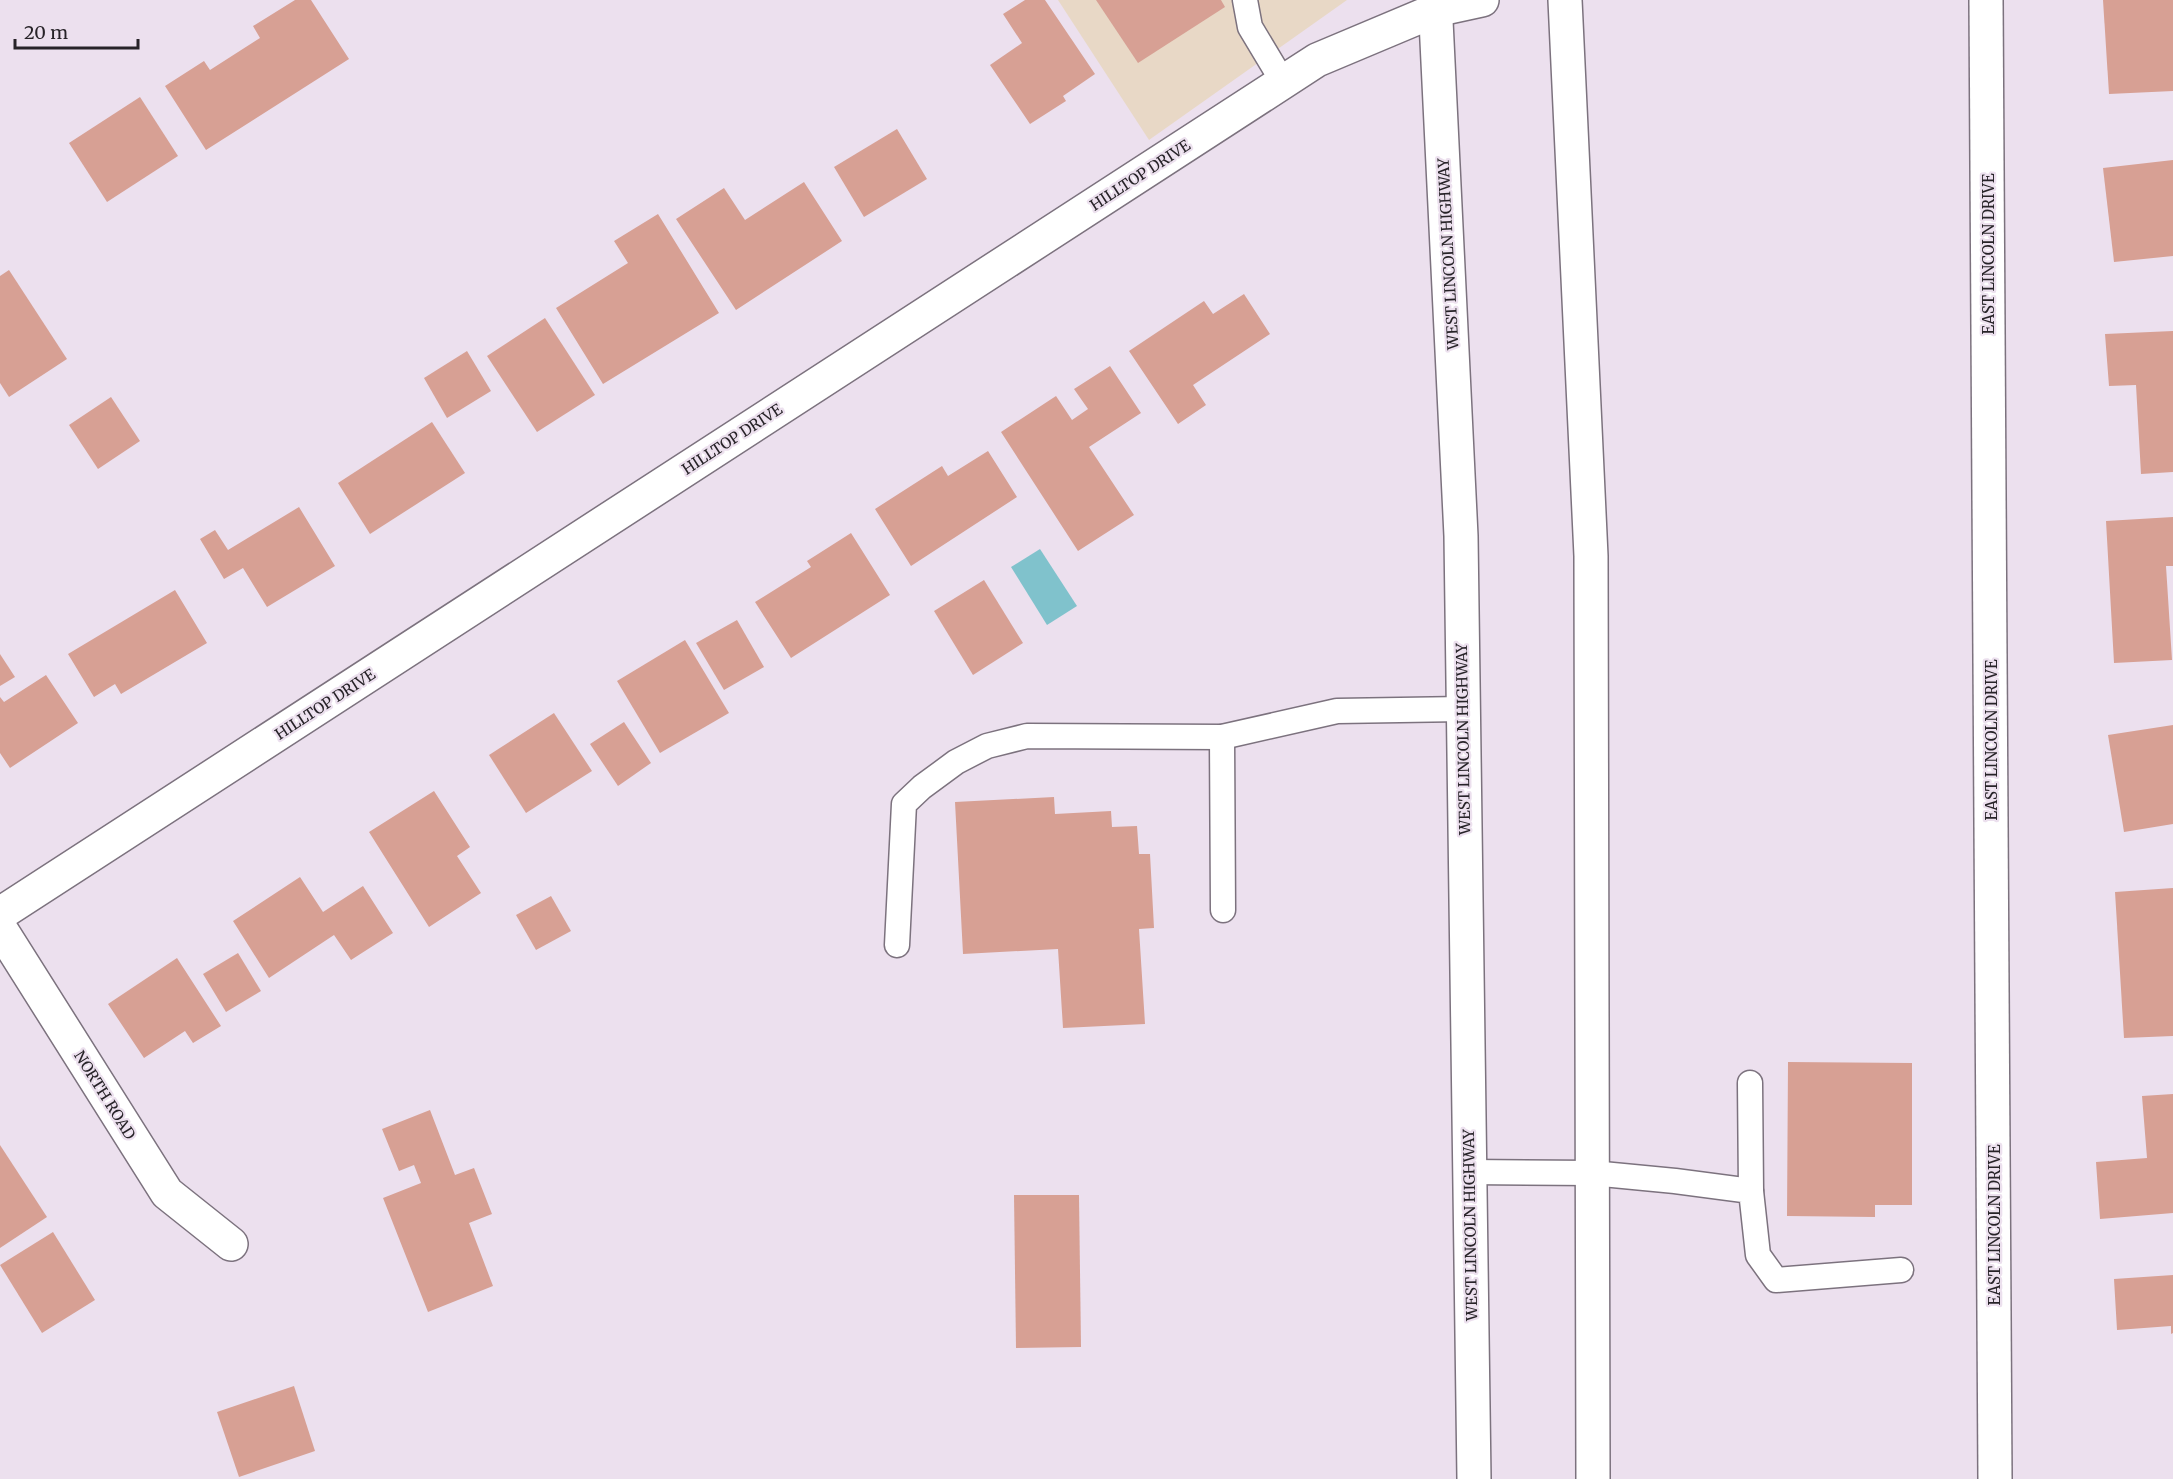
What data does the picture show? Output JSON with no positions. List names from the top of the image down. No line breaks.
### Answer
{"streets":{"street":["HILLTOP DRIVE","WEST LINCOLN HIGHWAY","EAST LINCOLN DRIVE","NORTH ROAD"]},"crossings":[["HILLTOP DRIVE","WEST LINCOLN HIGHWAY"]],"scale_bar":"20 m"}
